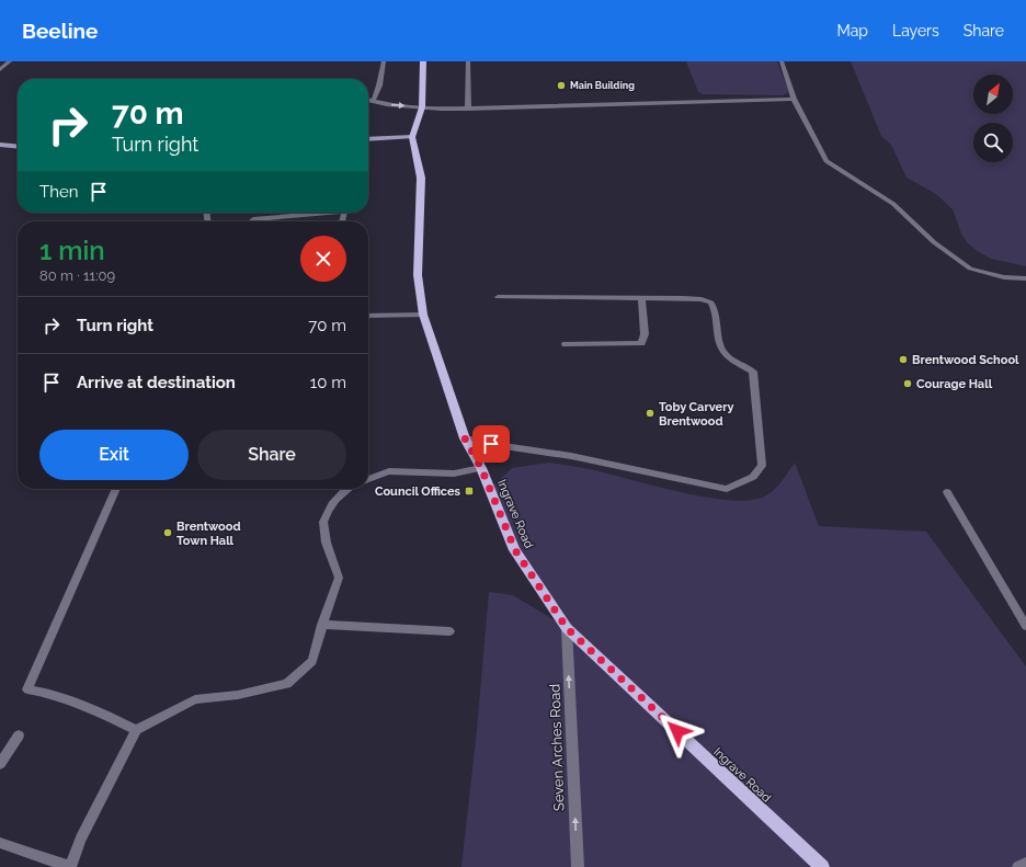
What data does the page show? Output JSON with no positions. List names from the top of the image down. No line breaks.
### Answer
{"streets":{"main road":["Ingrave Road"],"street":["Seven Arches Road"]},"crossings":[["Ingrave Road","Seven Arches Road"]],"one_way":["Seven Arches Road"],"places":{"other":["Main Building","Brentwood School","Courage Hall","Toby Carvery Brentwood","Brentwood Town Hall"],"transit":["Council Offices"]},"north":"top right","page":{"header":"Beeline","nav":["Map","Layers","Share"],"turn":["70 m","Turn right"],"then":"Then","heading":["1 min","80 m · 11:09"],"list":[{"name":"Turn right","value":"70 m"},{"name":"Arrive at destination","value":"10 m"}],"buttons":["Exit","Share"]}}
